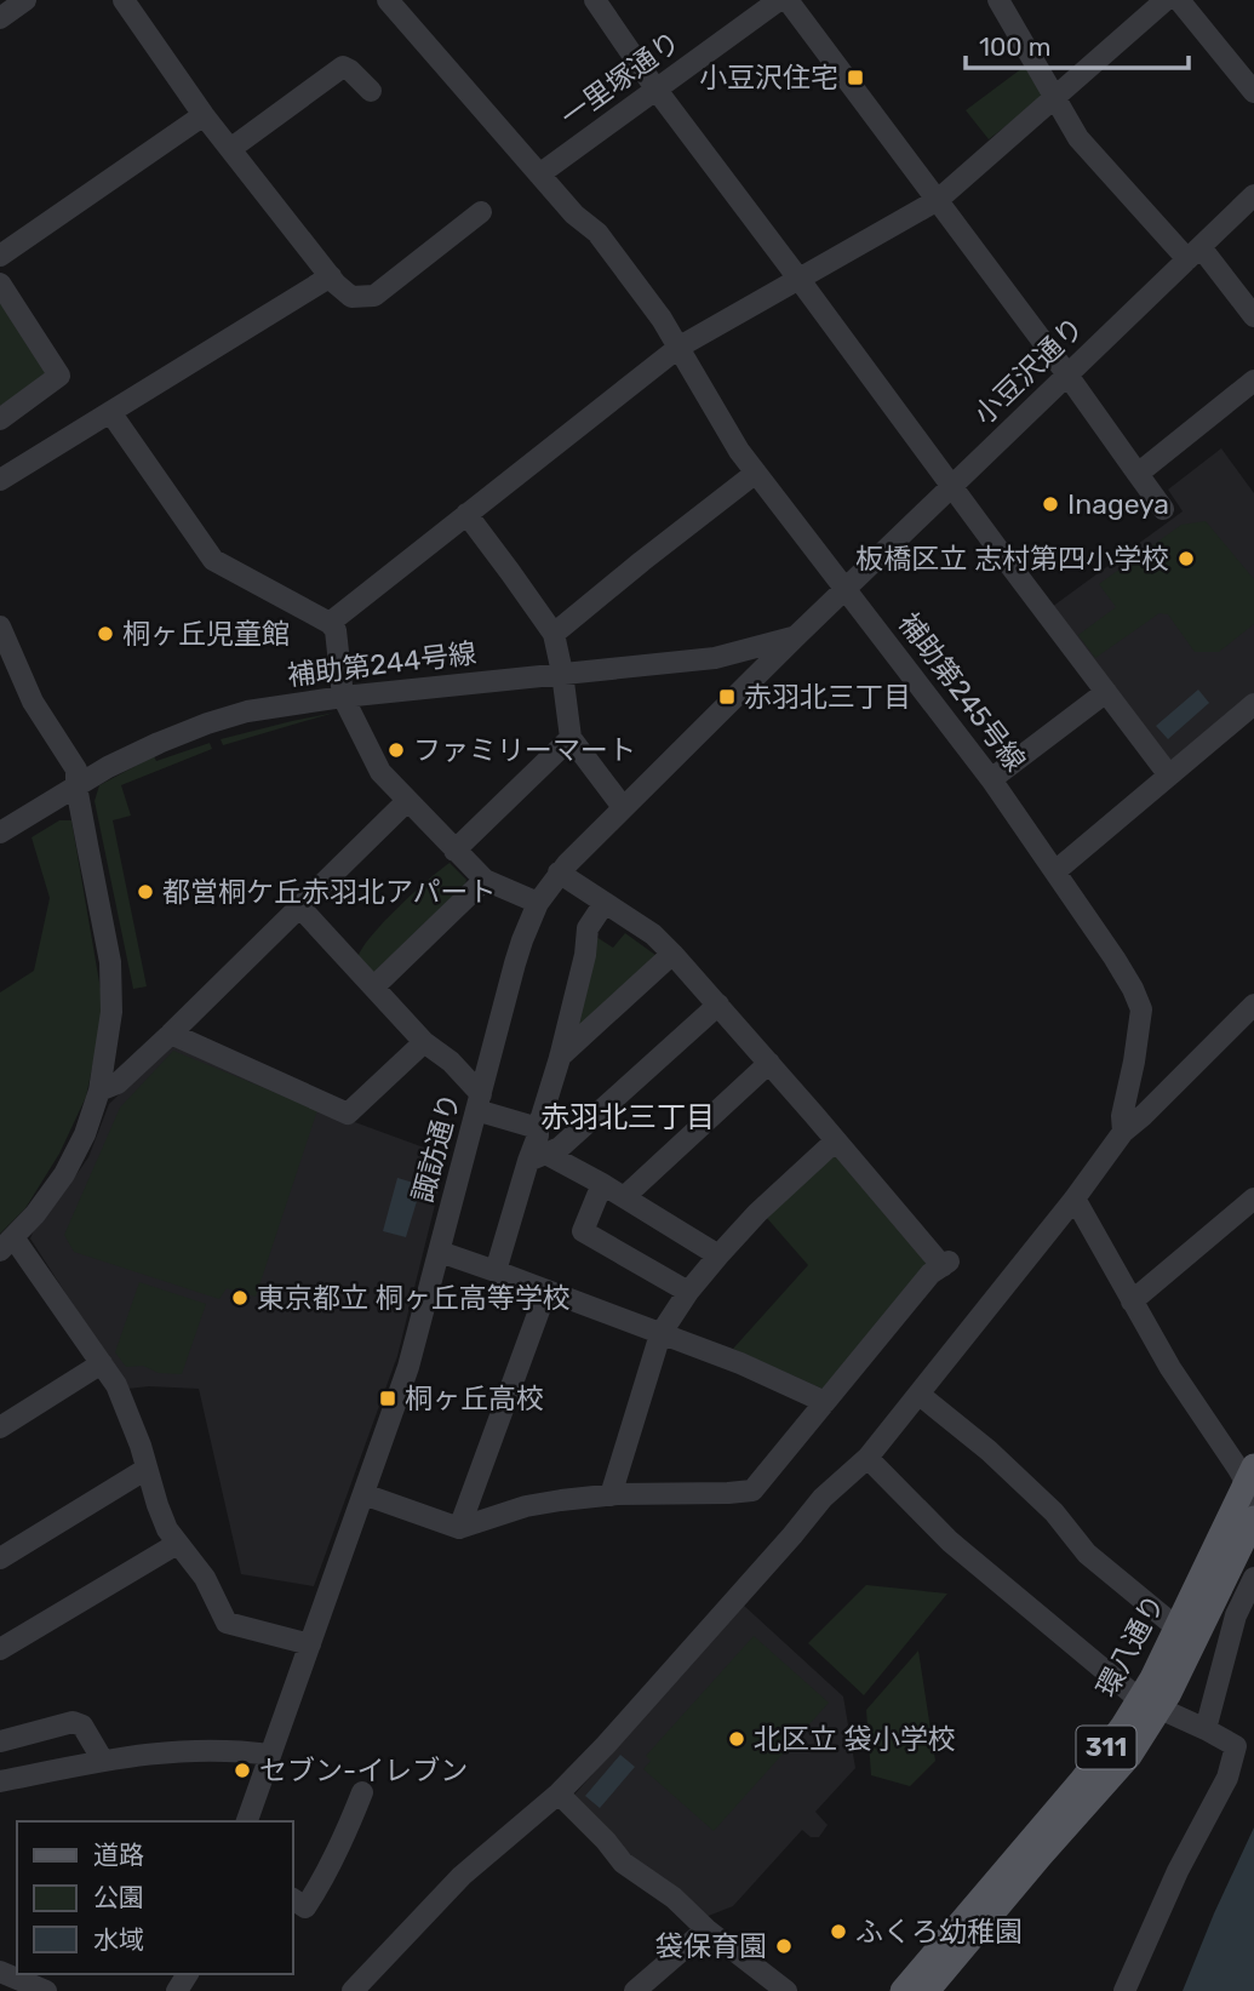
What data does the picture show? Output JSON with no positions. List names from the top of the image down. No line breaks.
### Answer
{"streets":{"main road":["環八通り","311"],"street":["一里塚通り","小豆沢通り","補助第244号線","補助第245号線","諏訪通り"]},"crossings":[["一里塚通り","補助第245号線"],["小豆沢通り","補助第245号線"],["小豆沢通り","諏訪通り"],["補助第244号線","諏訪通り"],["補助第245号線","諏訪通り"]],"districts":["赤羽北三丁目"],"places":{"transit":["小豆沢住宅","赤羽北三丁目","桐ヶ丘高校"],"other":["Inageya","板橋区立 志村第四小学校","桐ヶ丘児童館","ファミリーマート","都営桐ケ丘赤羽北アパート","東京都立 桐ヶ丘高等学校","北区立 袋小学校","セブン-イレブン","ふくろ幼稚園","袋保育園"]},"legend":["道路","公園","水域"],"scale_bar":"100 m"}
